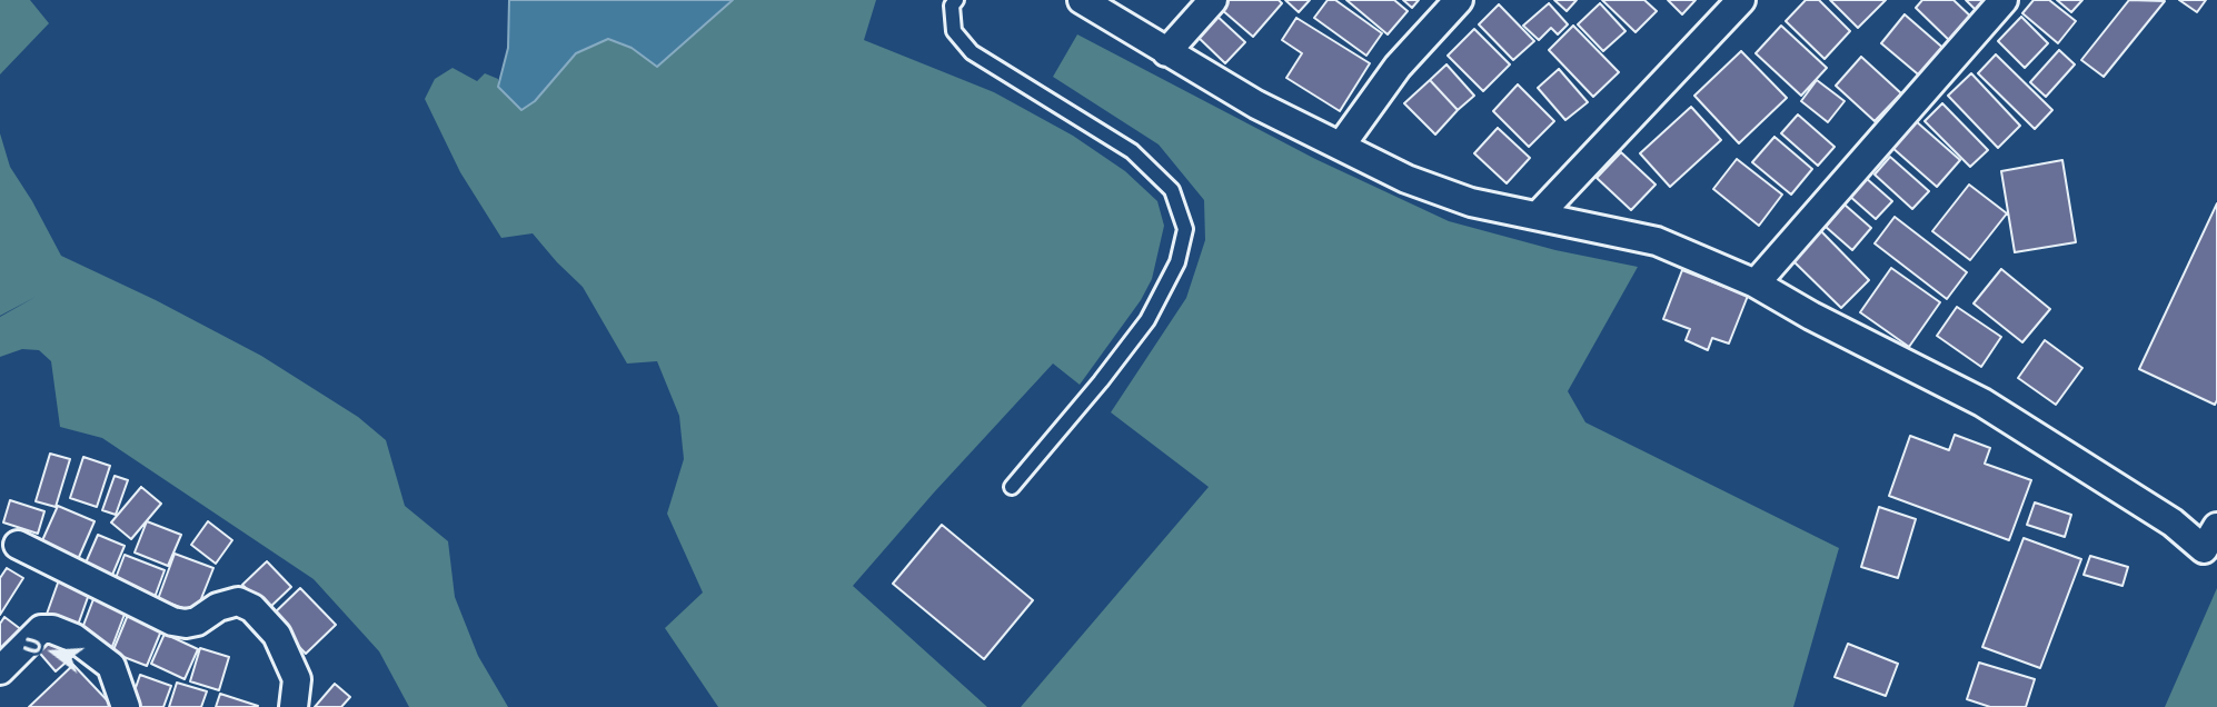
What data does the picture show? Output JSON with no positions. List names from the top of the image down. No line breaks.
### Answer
{"north":"left"}
